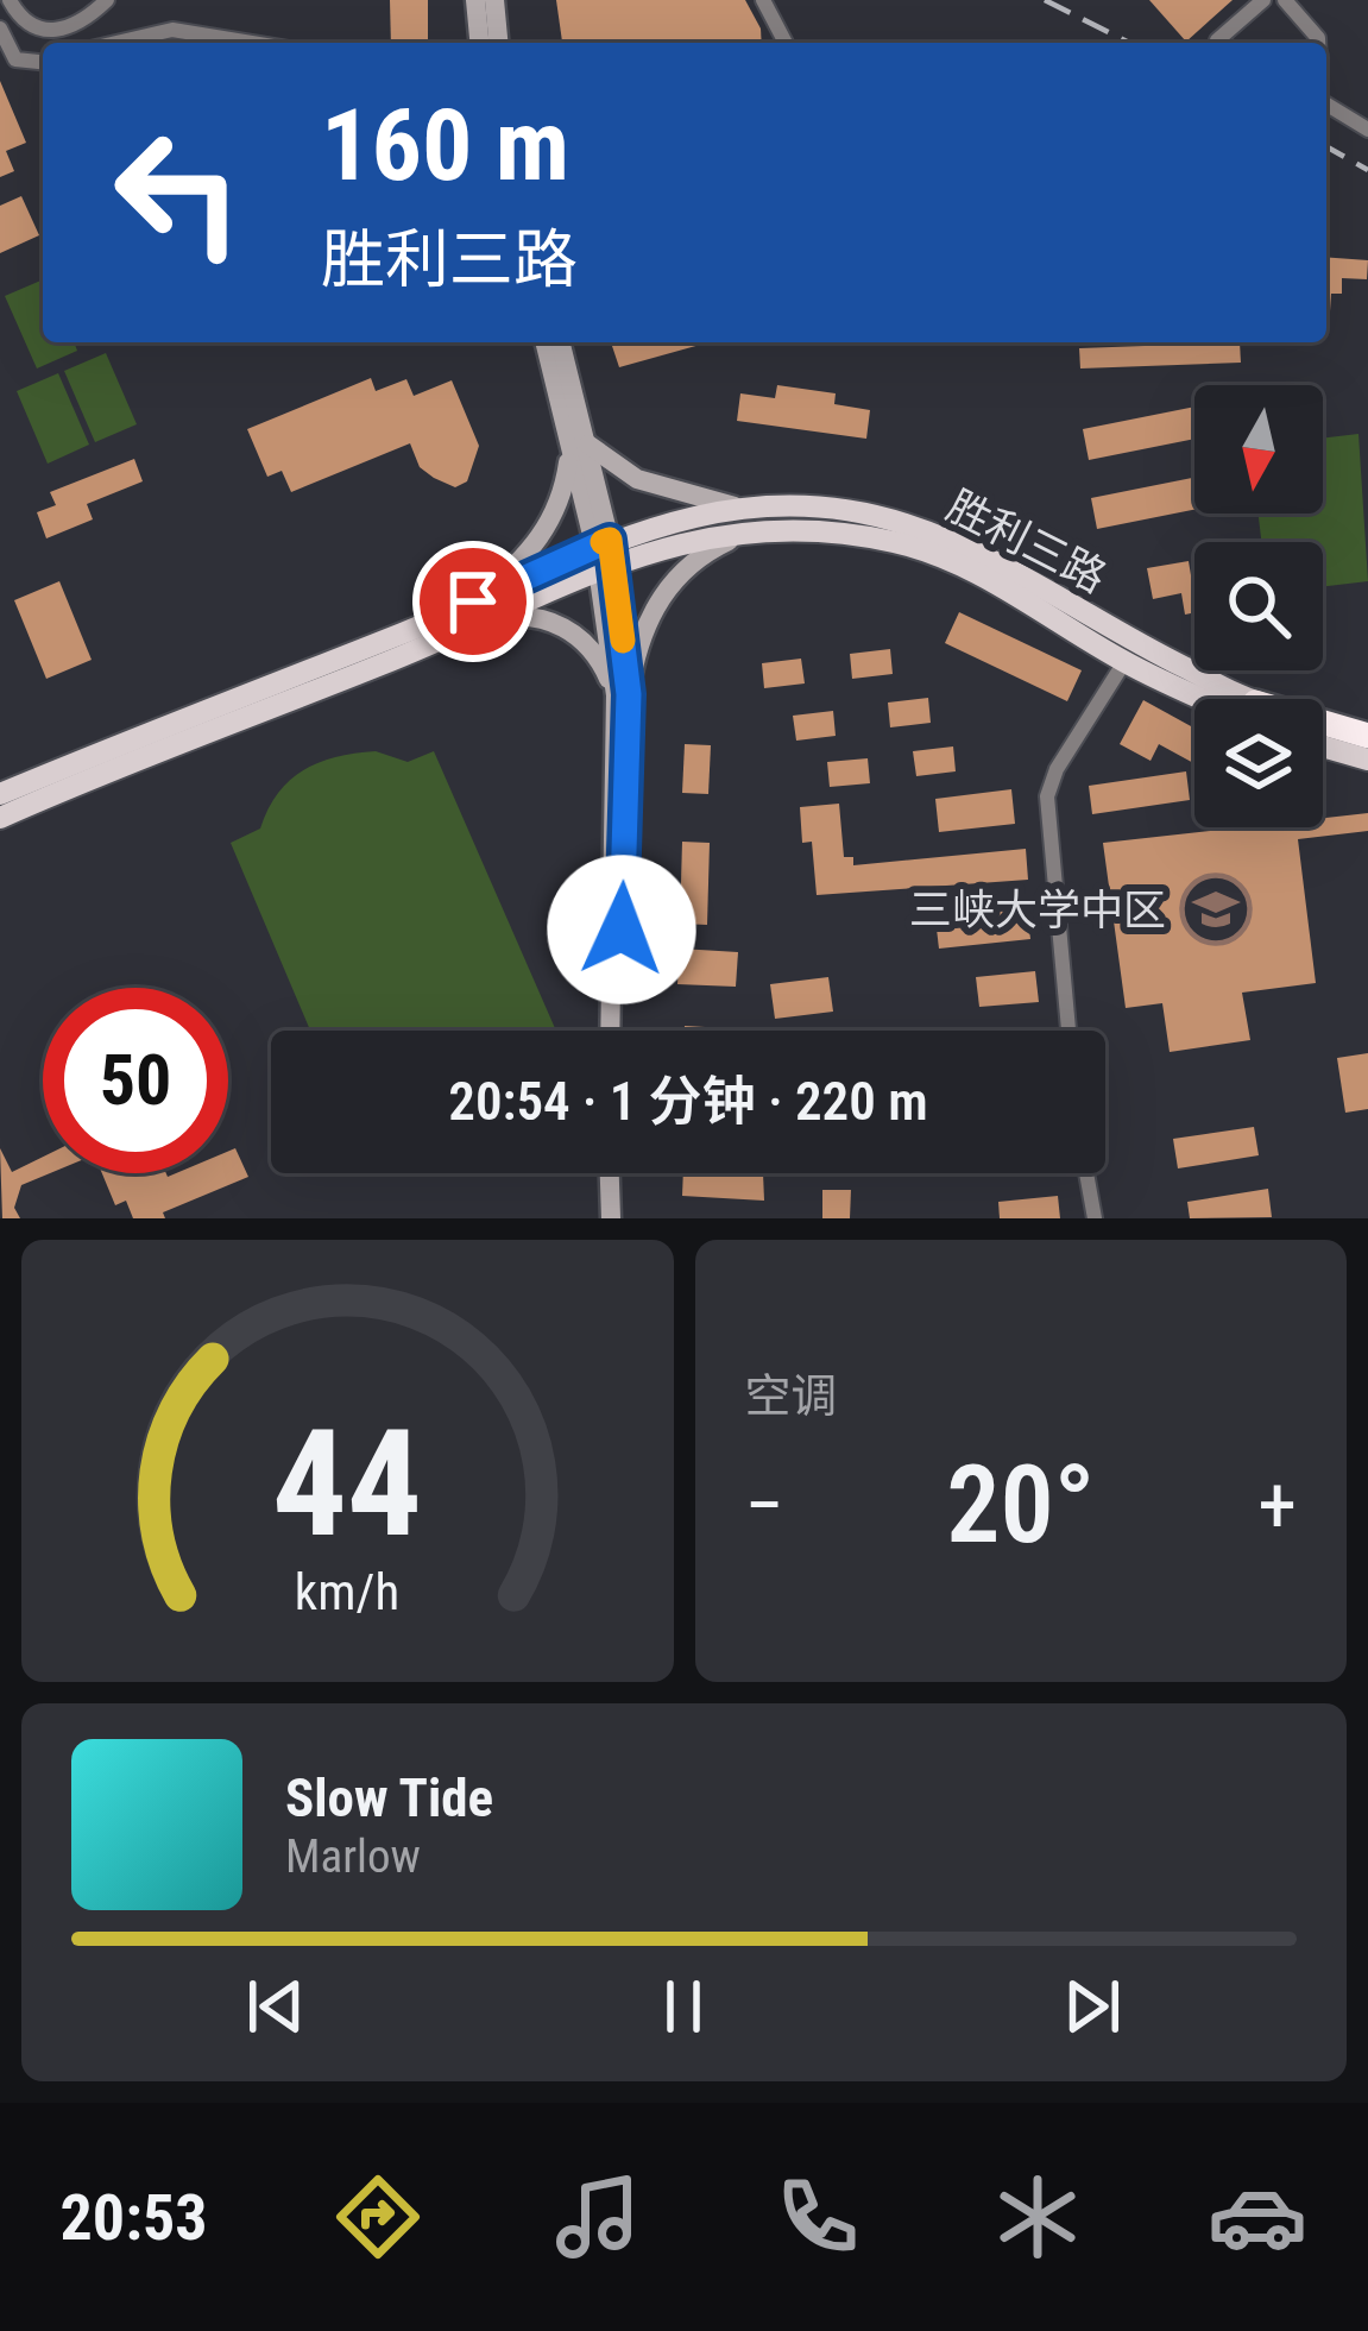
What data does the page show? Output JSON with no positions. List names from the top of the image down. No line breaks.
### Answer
{"streets":{"main road":["胜利三路"]},"places":{"school or university":["三峡大学中区"]},"north":"bottom","page":{"turn":["160 m","胜利三路"],"limit":"50","trip":"20:54 · 1 分钟 · 220 m","tile":"空调","heat":["−","20°","+"],"song":["Slow Tide","Marlow"],"tabs":"20:53","gauge":["44","km/h"]}}
